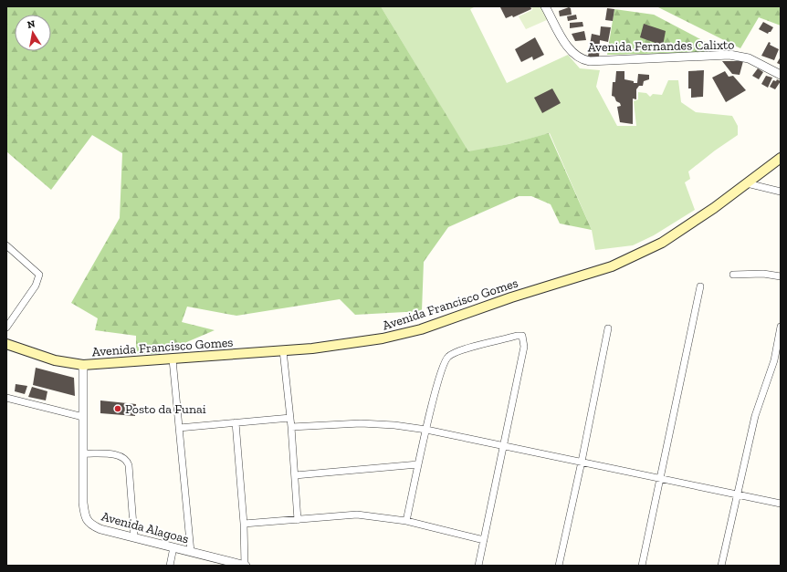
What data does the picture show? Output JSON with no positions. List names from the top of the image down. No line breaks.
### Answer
{"streets":{"main road":["Avenida Francisco Gomes"],"street":["Avenida Fernandes Calixto","Avenida Alagoas"]},"crossings":[["Avenida Francisco Gomes","Avenida Alagoas"]],"places":["Posto da Funai"],"north":"top"}
